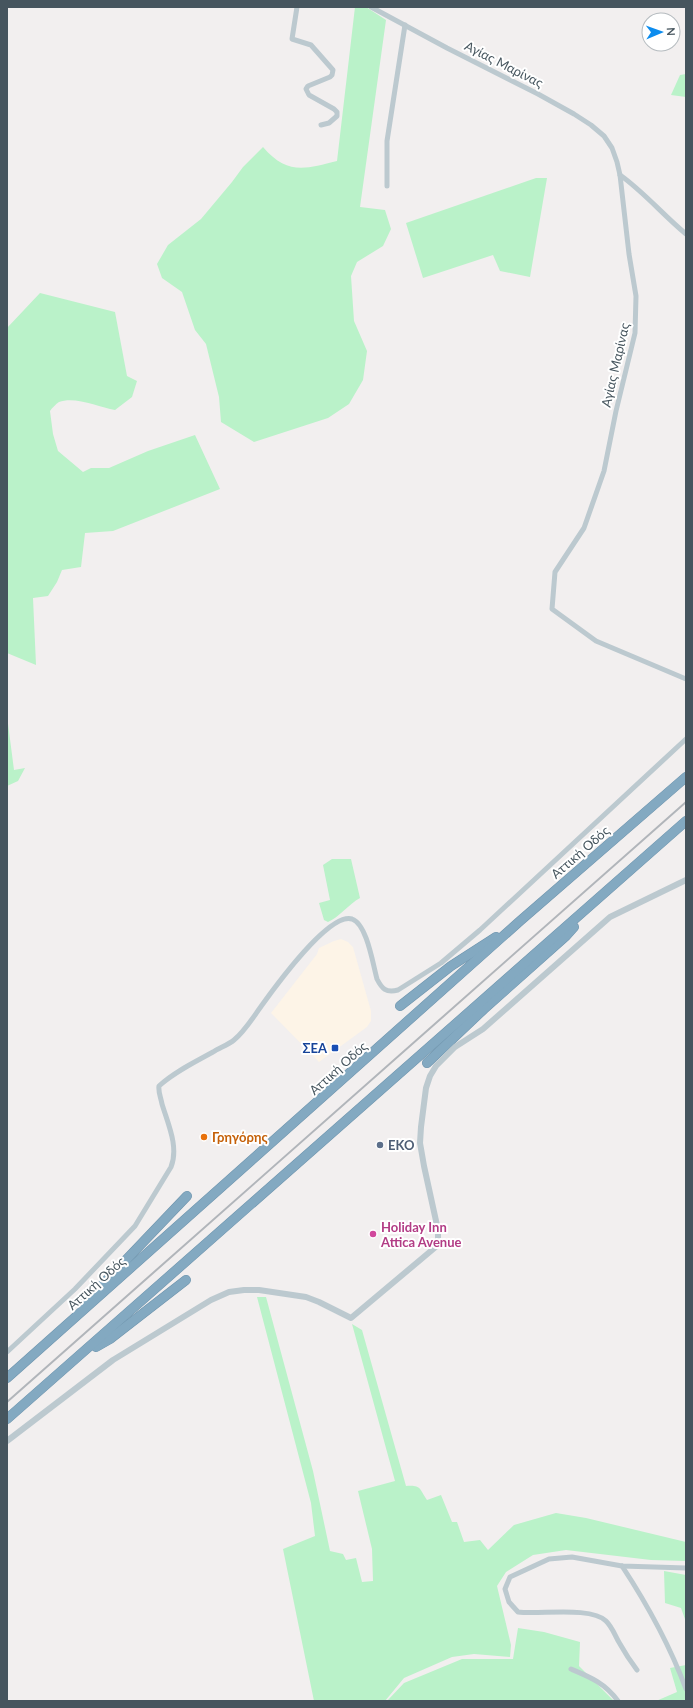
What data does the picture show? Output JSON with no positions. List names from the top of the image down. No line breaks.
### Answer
{"streets":{"highway":["Αττική Οδός"],"street":["Αγίας Μαρίνας"]},"places":{"transit":["ΣΕΑ"],"other":["Γρηγόρης","EKO","Holiday Inn Attica Avenue"]},"north":"right"}
